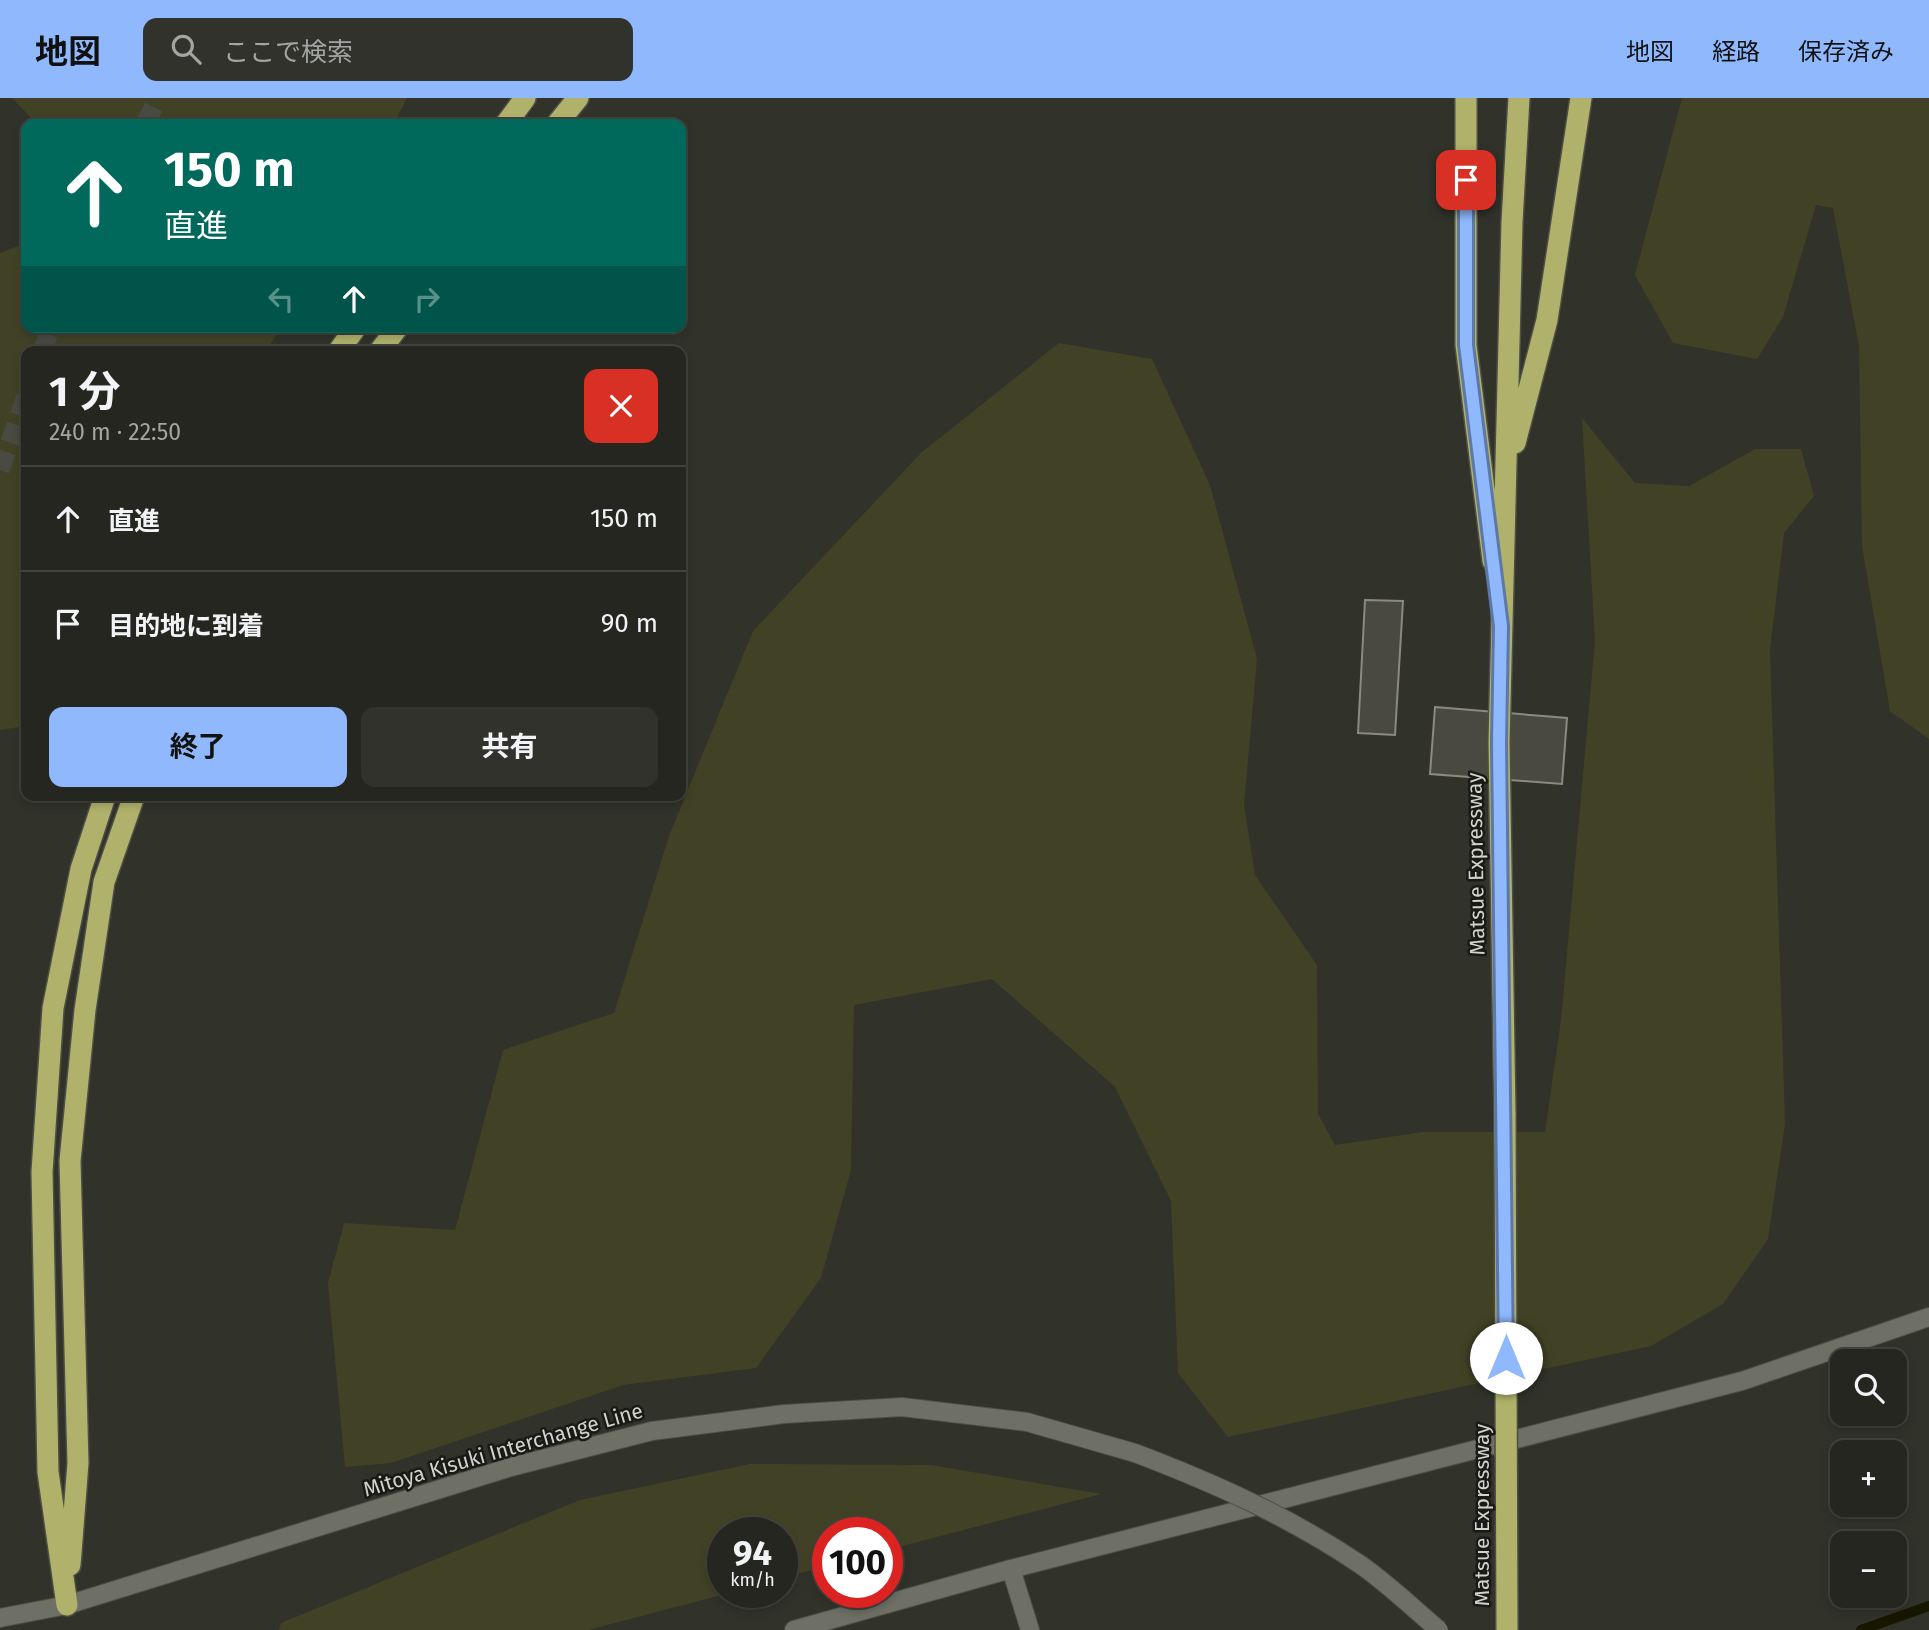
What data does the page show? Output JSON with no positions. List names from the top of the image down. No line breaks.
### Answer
{"streets":{"highway":["Matsue Expressway"],"main road":["Mitoya Kisuki Interchange Line"]},"page":{"header":"地図","search":"ここで検索","nav":["地図","経路","保存済み"],"turn":["150 m","直進"],"heading":["1 分","240 m · 22:50"],"list":[{"name":"直進","value":"150 m"},{"name":"目的地に到着","value":"90 m"}],"buttons":["終了","共有"],"map_buttons":["+","−"],"speed":"94 km/h","limit":"100"}}
